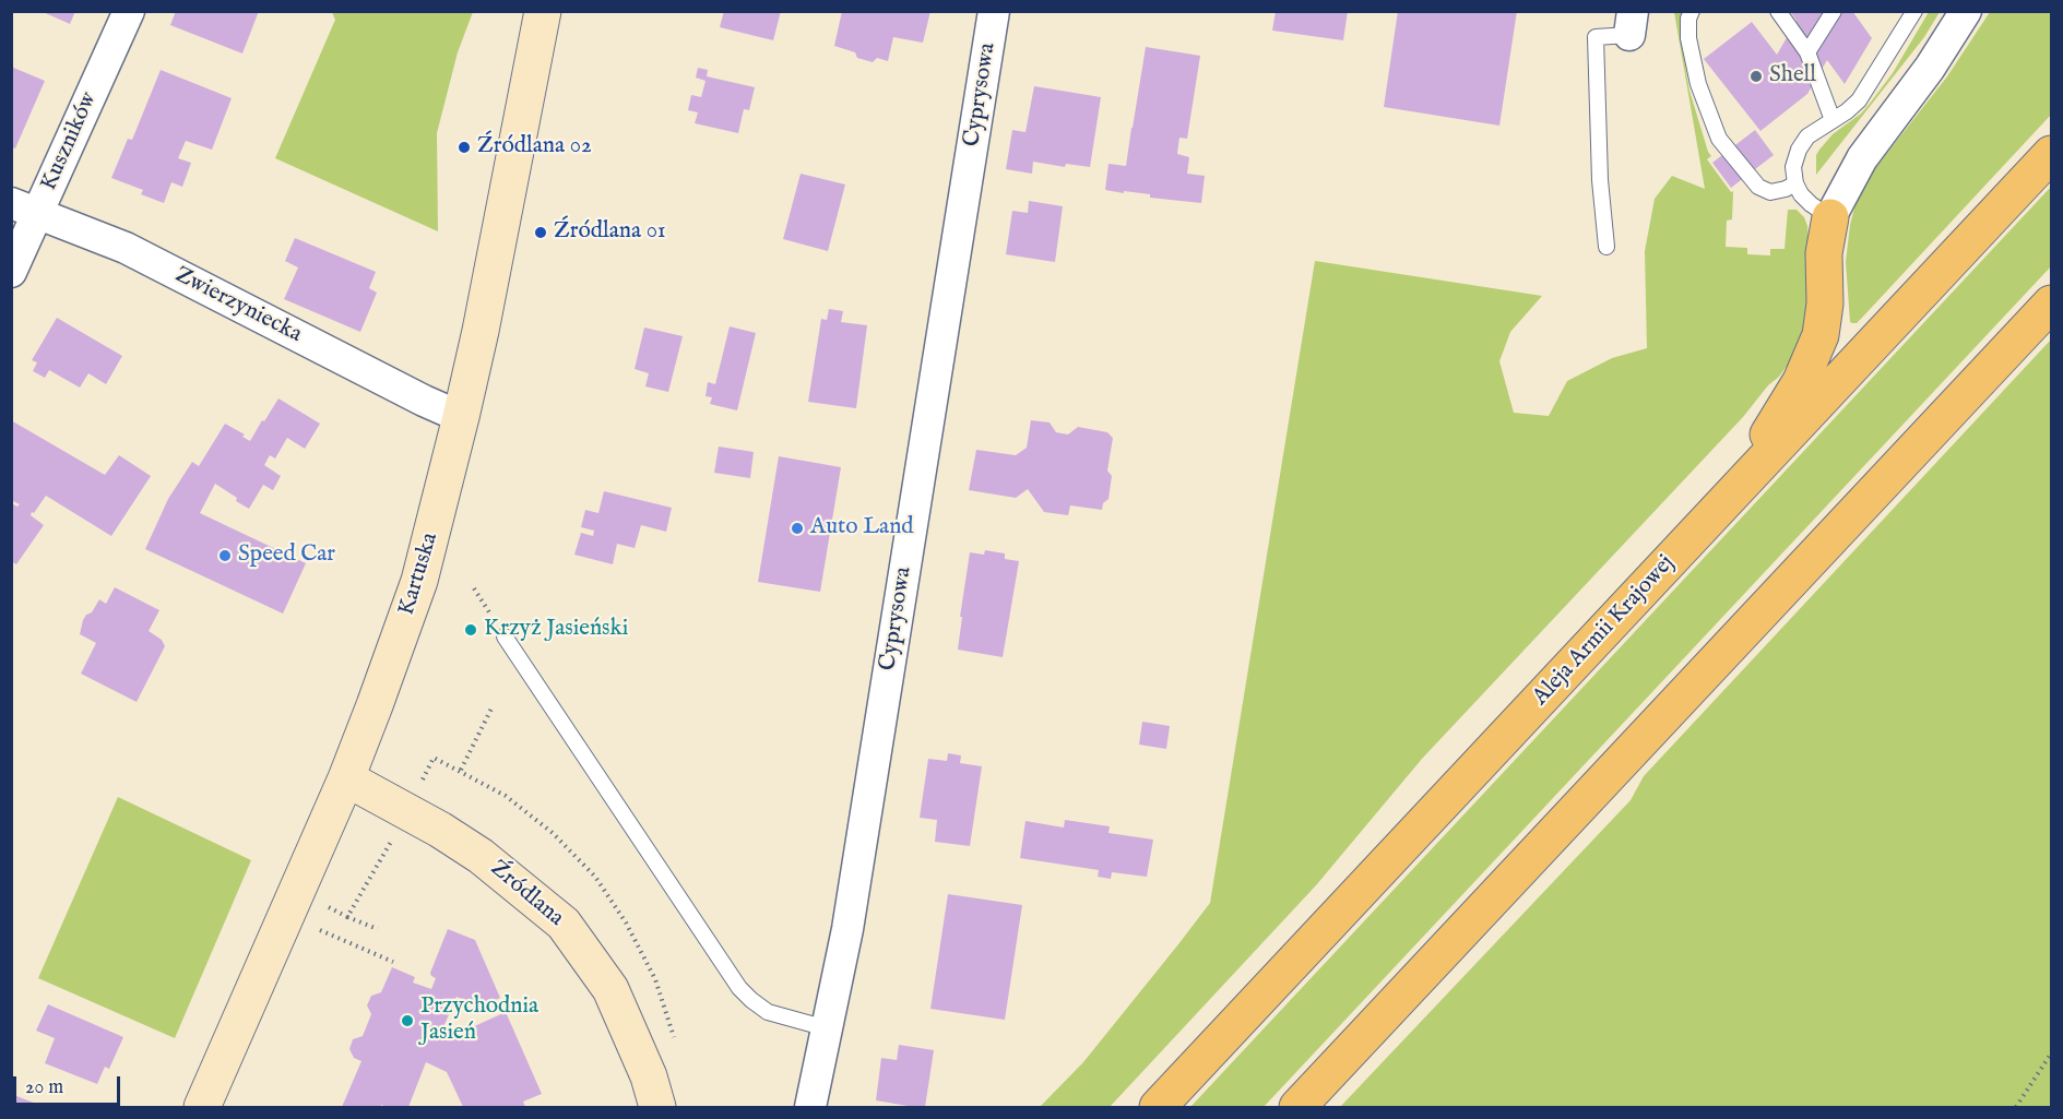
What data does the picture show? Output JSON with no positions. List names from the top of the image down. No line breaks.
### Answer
{"streets":{"main road":["Aleja Armii Krajowej"],"street":["Cyprysowa","Kuszników","Zwierzyniecka","Kartuska","Źródlana"]},"crossings":[["Kuszników","Zwierzyniecka"],["Zwierzyniecka","Kartuska"],["Kartuska","Źródlana"]],"places":["Shell","Źródlana 02","Źródlana 01","Auto Land","Speed Car","Krzyż Jasieński","Przychodnia Jasień"],"scale_bar":"20 m"}
